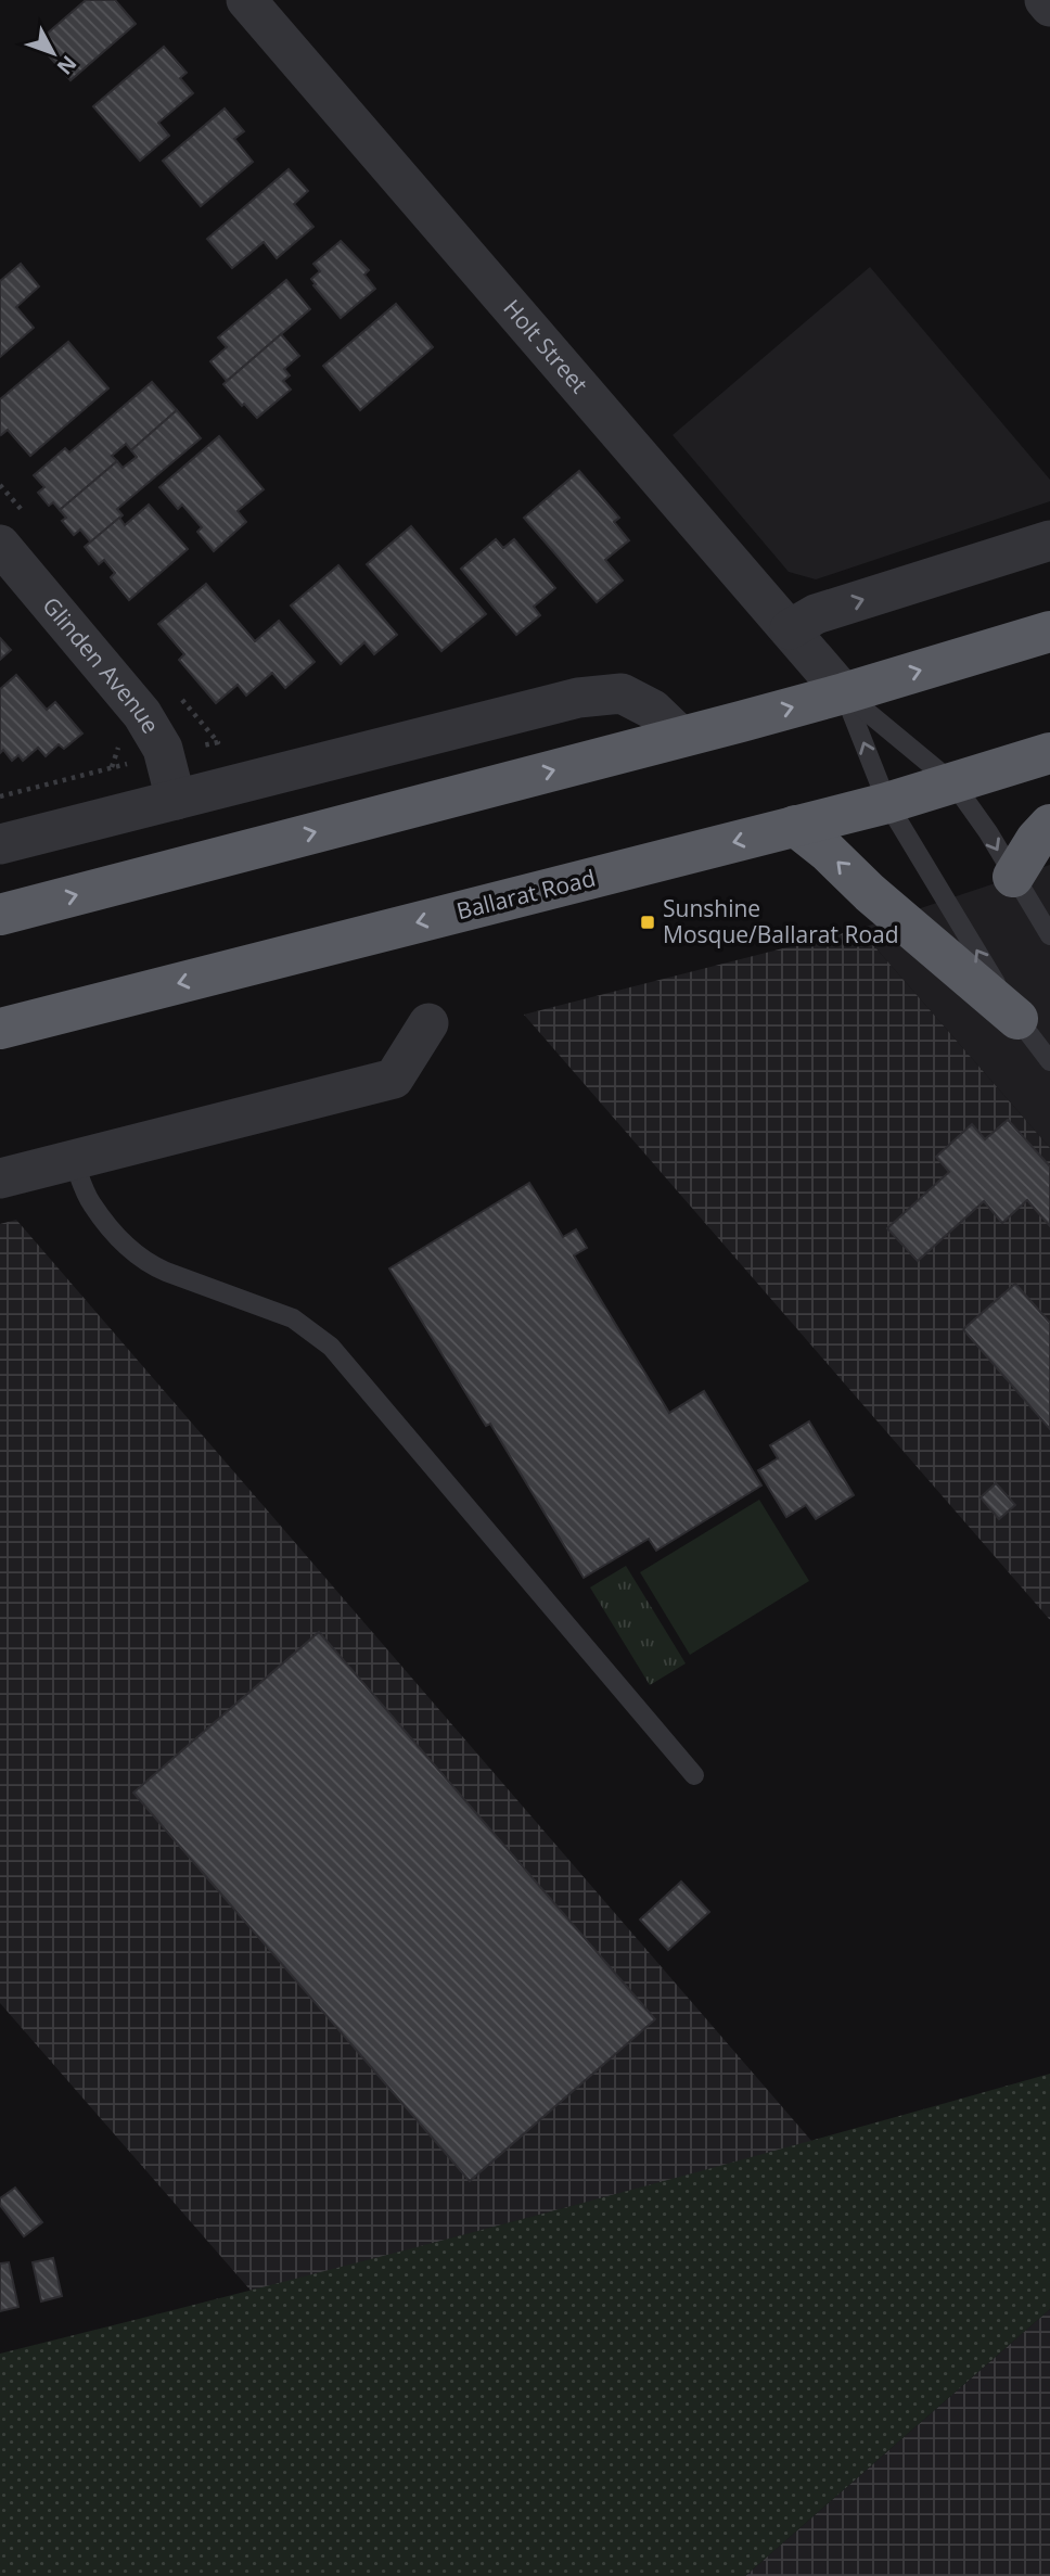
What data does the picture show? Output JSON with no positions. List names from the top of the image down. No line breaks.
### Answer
{"streets":{"highway":["Ballarat Road"],"street":["Holt Street","Glinden Avenue"]},"places":{"transit":["Sunshine Mosque/Ballarat Road"]},"north":"bottom right"}
